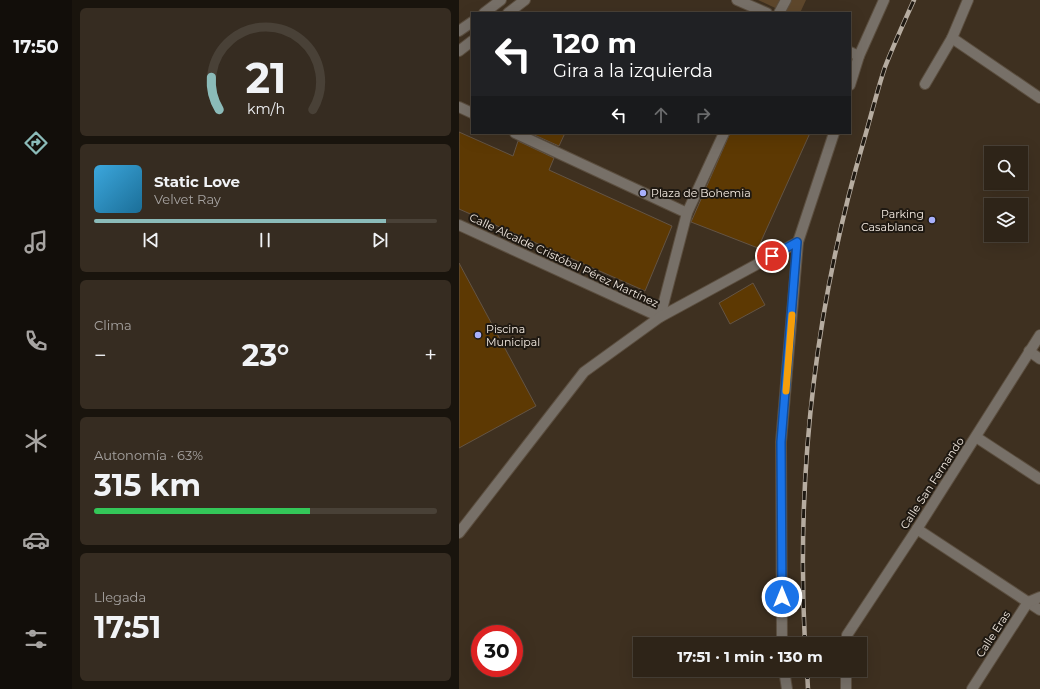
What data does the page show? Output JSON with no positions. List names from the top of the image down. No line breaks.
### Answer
{"streets":{"street":["Calle Alcalde Cristóbal Pérez Martínez","Calle San Fernando","Calle Eras"]},"places":["Plaza de Bohemia","Parking Casablanca","Piscina Municipal"],"page":{"tabs":"17:50","turn":["120 m","Gira a la izquierda"],"song":["Static Love","Velvet Ray"],"tile":["Clima",["Autonomía · 63%","315 km"],["Llegada","17:51"]],"heat":["−","23°","+"],"limit":"30","trip":"17:51 · 1 min · 130 m","gauge":["21","km/h"]}}
